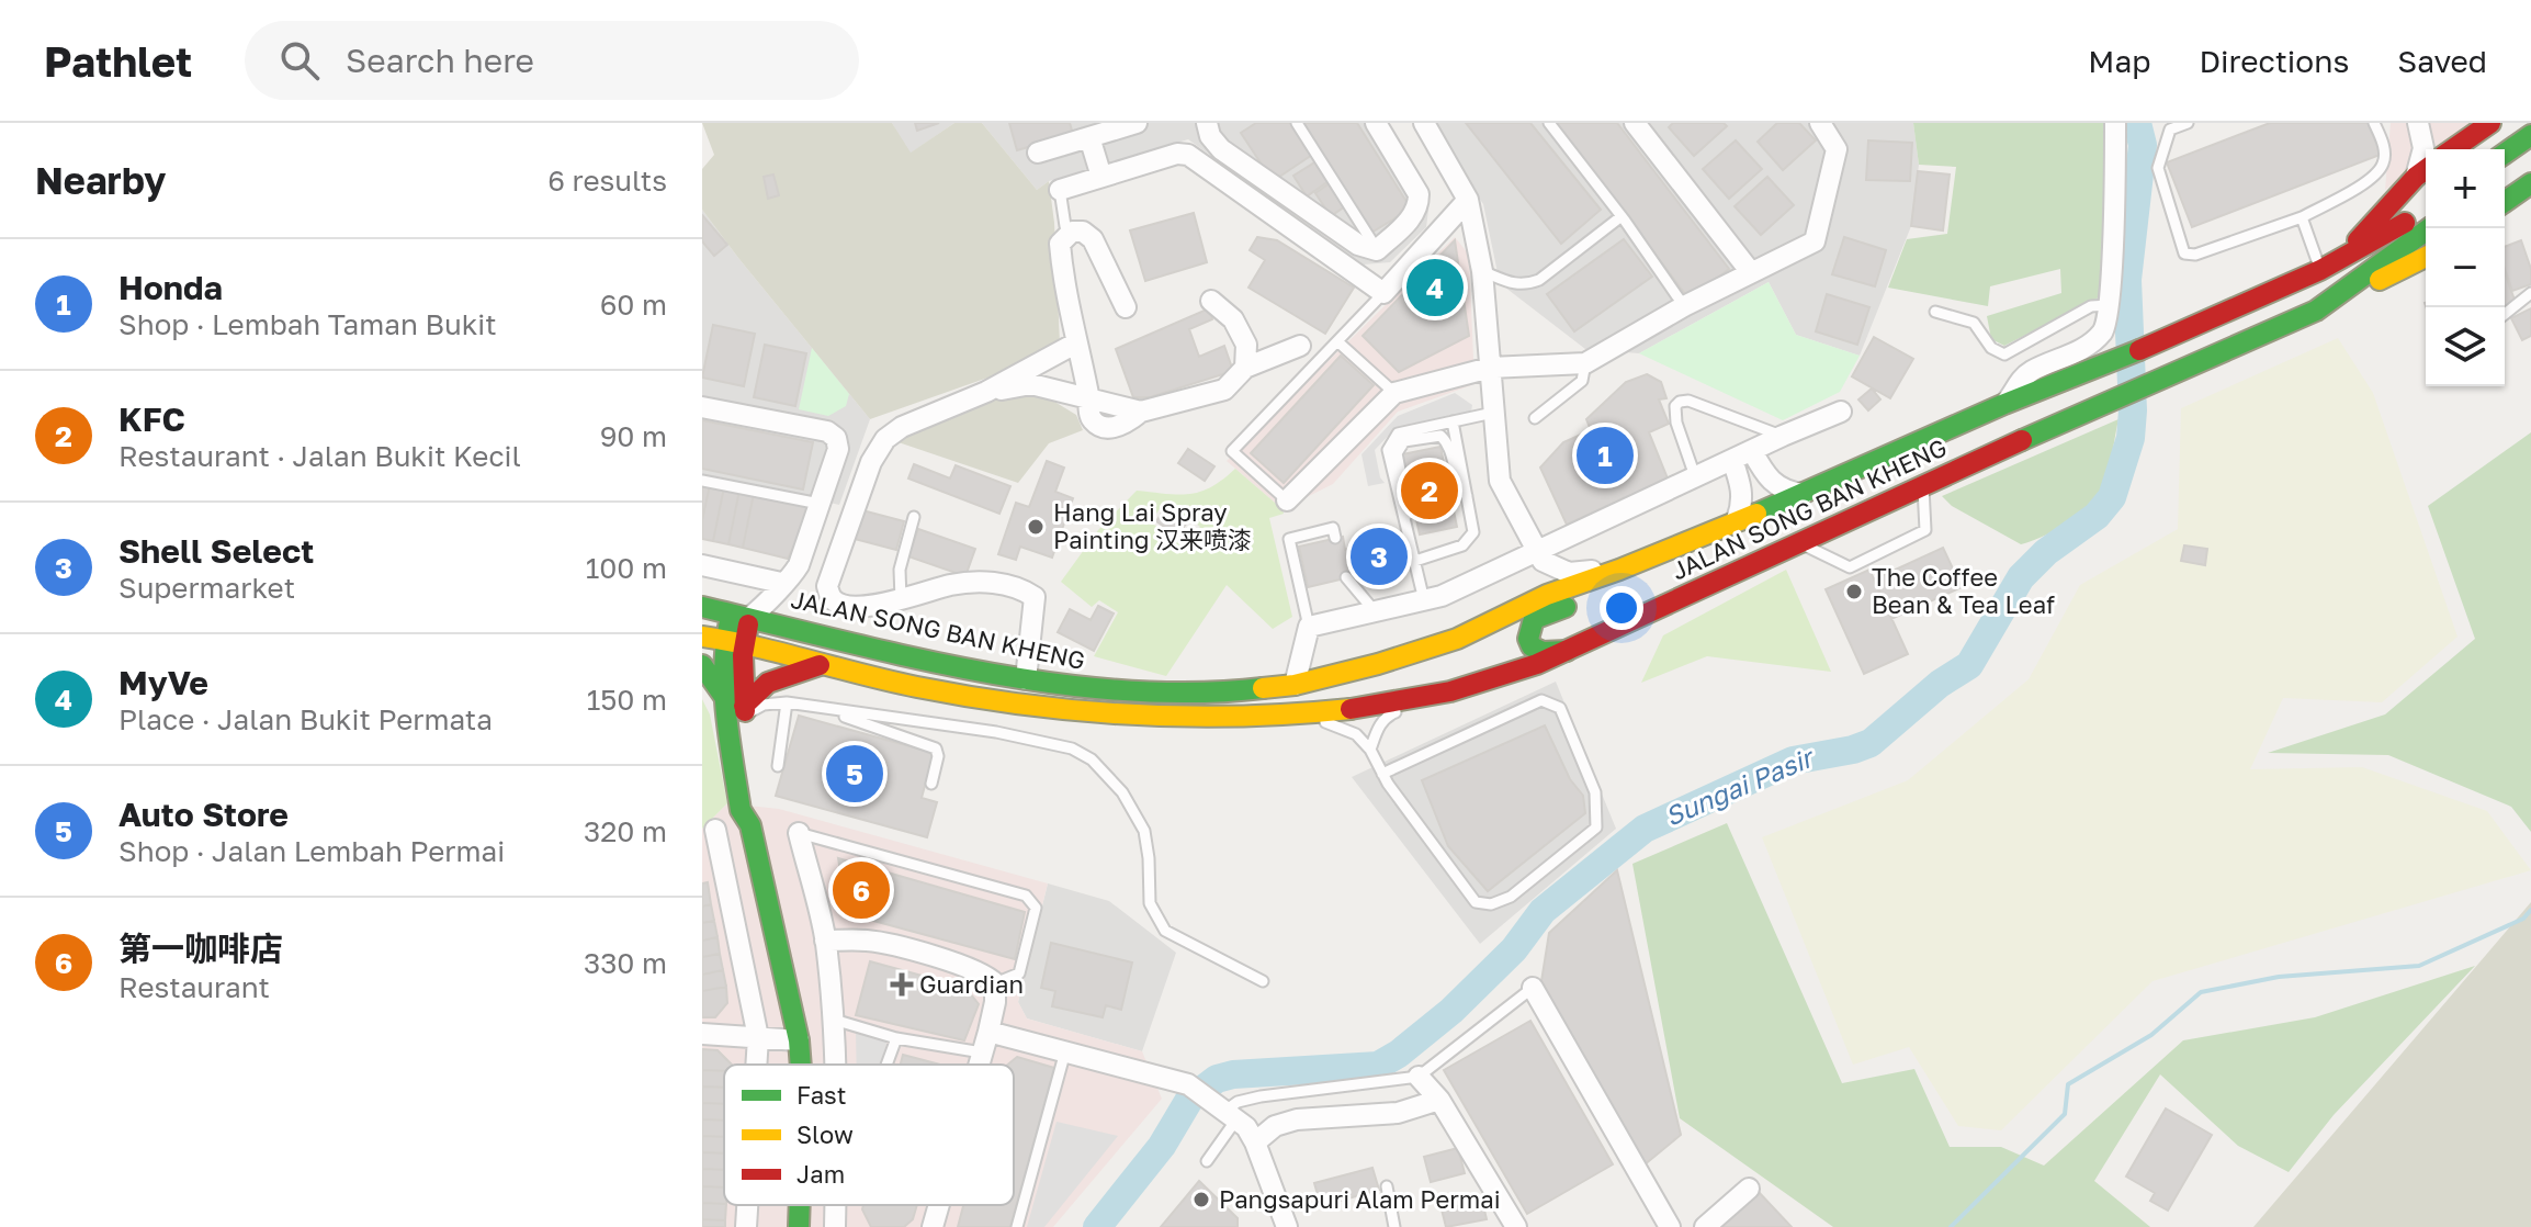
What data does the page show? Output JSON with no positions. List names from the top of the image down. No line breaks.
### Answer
{"streets":{"main road":["JALAN SONG BAN KHENG"]},"water":["Sungai Pasir"],"places":{"other":["Hang Lai Spray Painting 汉来喷漆","The Coffee Bean & Tea Leaf","Pangsapuri Alam Permai"],"health":["Guardian"]},"legend":["Fast","Slow","Jam"],"page":{"header":"Pathlet","search":"Search here","nav":["Map","Directions","Saved"],"heading":["Nearby","6 results"],"map_buttons":["+","−"],"list":[{"mark":"1","name":"Honda","note":"Shop · Lembah Taman Bukit","value":"60 m"},{"mark":"2","name":"KFC","note":"Restaurant · Jalan Bukit Kecil","value":"90 m"},{"mark":"3","name":"Shell Select","note":"Supermarket","value":"100 m"},{"mark":"4","name":"MyVe","note":"Place · Jalan Bukit Permata","value":"150 m"},{"mark":"5","name":"Auto Store","note":"Shop · Jalan Lembah Permai","value":"320 m"},{"mark":"6","name":"第一咖啡店","note":"Restaurant","value":"330 m"}],"pins":["4","1","2","3","5","6"]}}
